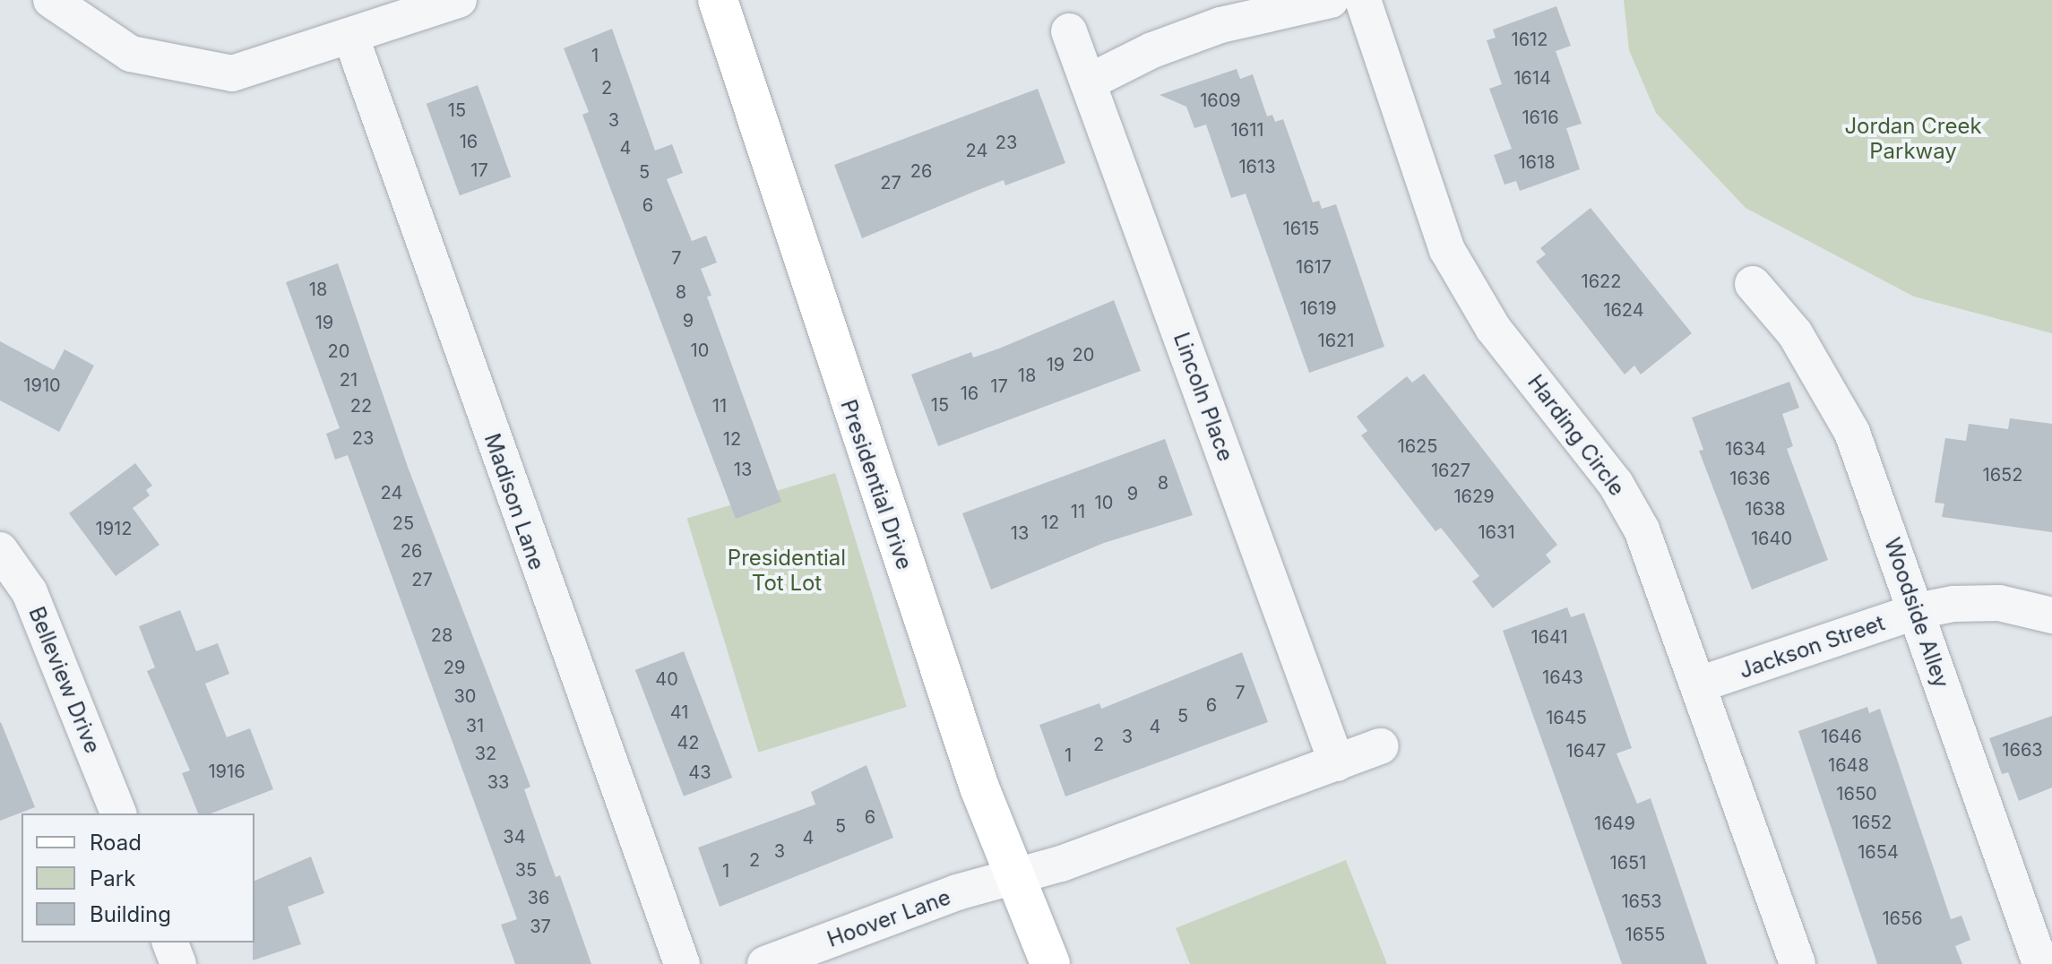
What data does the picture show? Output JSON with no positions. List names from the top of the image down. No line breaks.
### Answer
{"streets":{"street":["Lincoln Place","Harding Circle","Presidential Drive","Madison Lane","Woodside Alley","Jackson Street","Belleview Drive","Hoover Lane"]},"crossings":[["Harding Circle","Jackson Street"],["Presidential Drive","Hoover Lane"],["Woodside Alley","Jackson Street"]],"parks":["Jordan Creek Parkway","Presidential Tot Lot"],"house_numbers":["1612","1","1614","2","1609","15","1616","3","1611","16","23","4","24","1618","1613","17","26","5","27","6","1615","7","1617","1622","18","8","1619","1624","9","19","1621","10","20","20","19","18","21","1910","17","16","15","22","11","23","12","1625","1634","13","1627","1652","1636","8","24","9","1629","10","1638","11","12","25","1912","1631","13","1640","26","27","28","1641","29","1643","40","7","30","6","41","5","1645","31","4","3","1646","42","2","1663","1647","32","1","1648","1916","43","33","1650","6","1652","1649","5","34","4","3","1654","2","1651","35","1","36","1653","1656","37","1655"],"legend":["Road","Park","Building"]}
